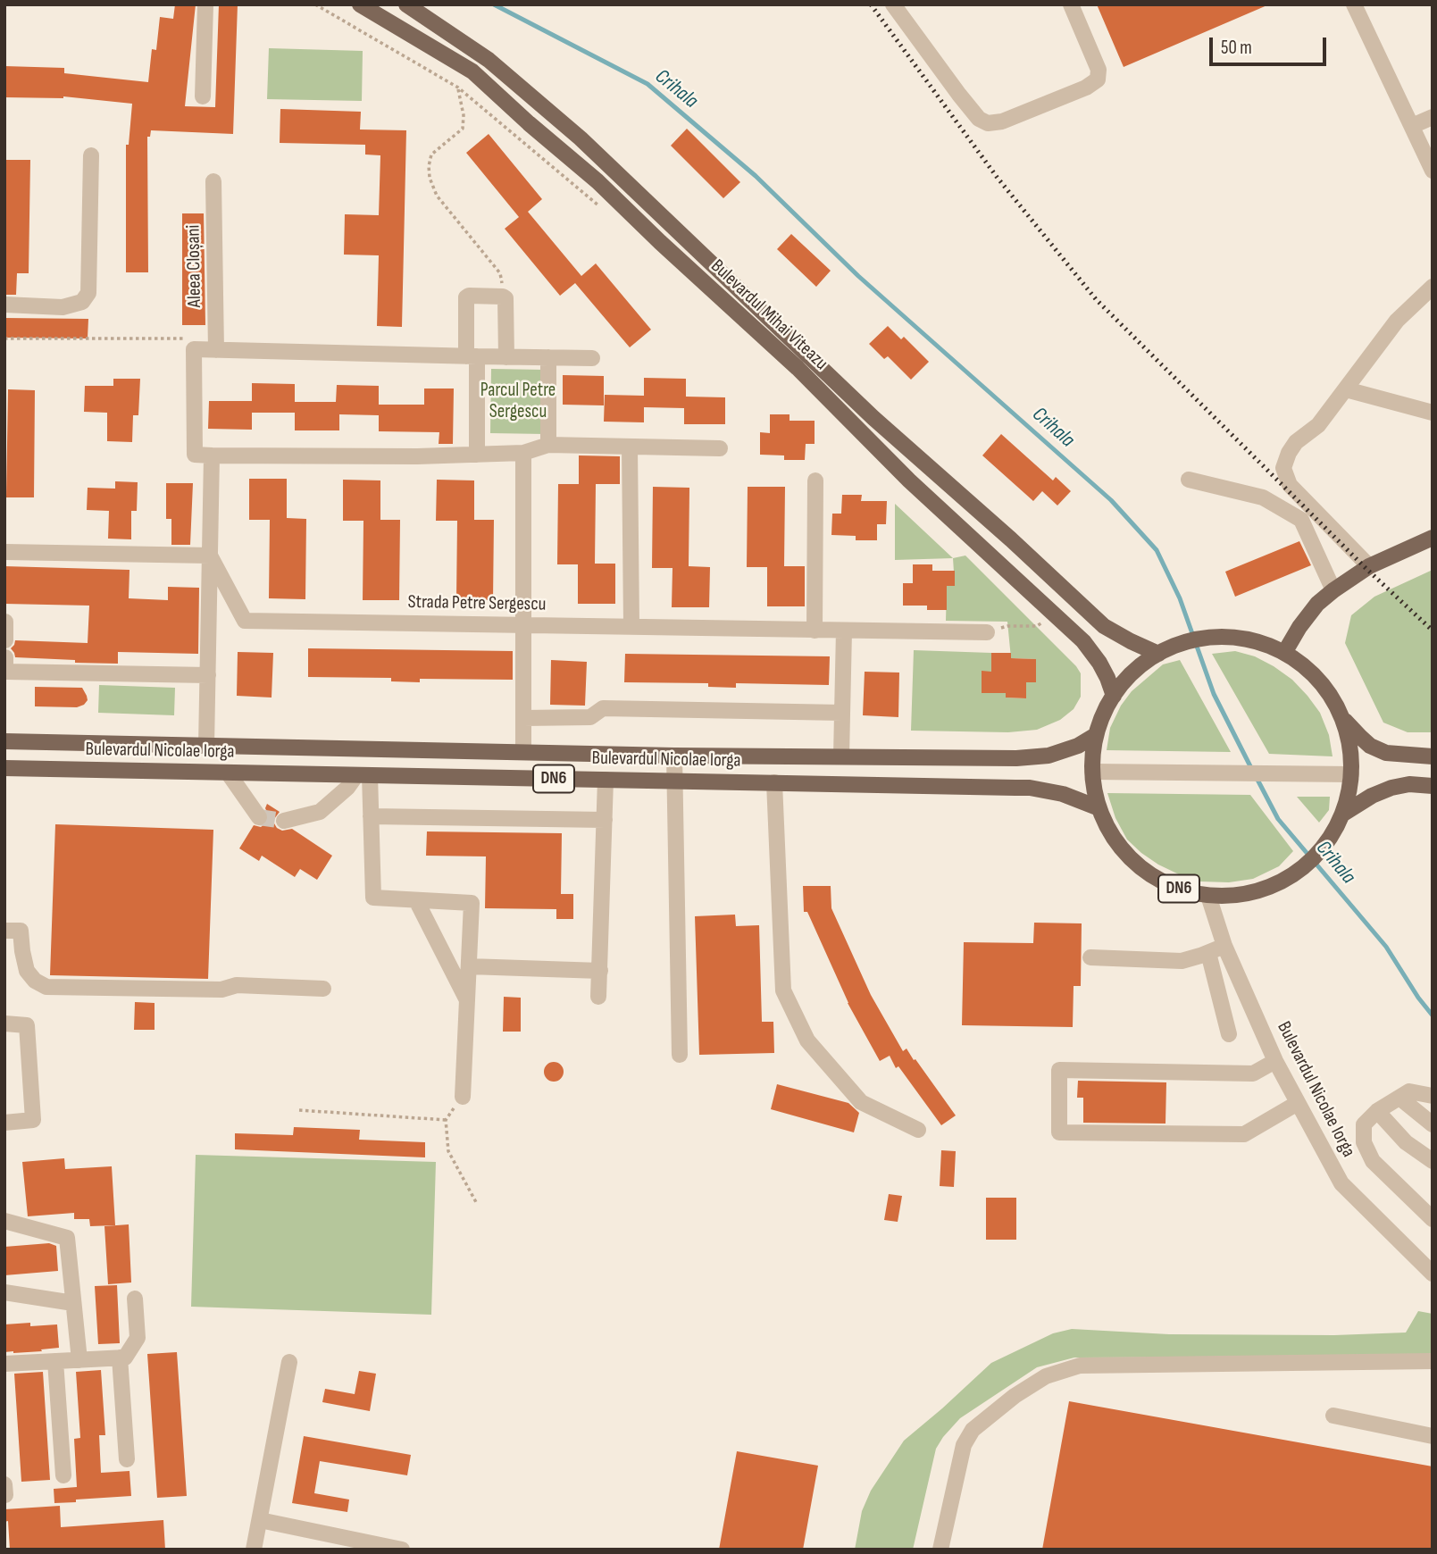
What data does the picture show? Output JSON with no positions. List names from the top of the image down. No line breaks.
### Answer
{"streets":{"main road":["Bulevardul Mihai Viteazu","Bulevardul Nicolae Iorga","DN6"],"street":["Aleea Cloșani","Strada Petre Sergescu"]},"crossings":[["Bulevardul Mihai Viteazu","DN6"],["Bulevardul Nicolae Iorga","DN6"]],"water":["Crihala"],"parks":["Parcul Petre Sergescu"],"scale_bar":"50 m"}
